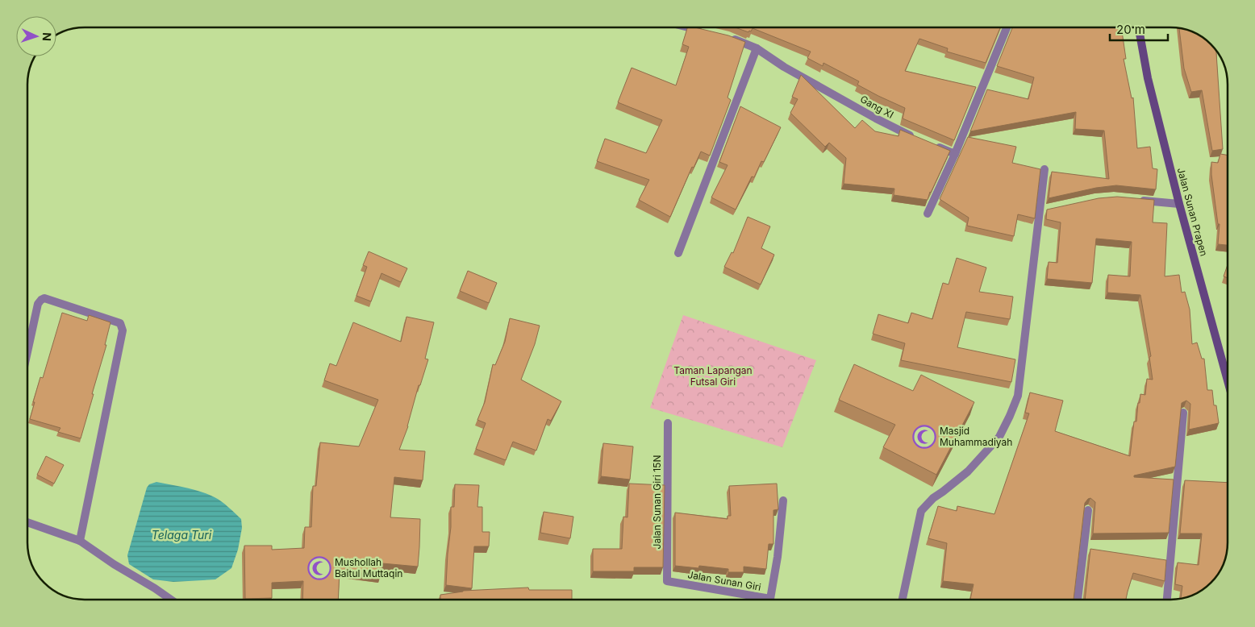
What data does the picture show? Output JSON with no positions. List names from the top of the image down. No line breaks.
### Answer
{"streets":{"main road":["Jalan Sunan Prapen"],"street":["Gang XI","Jalan Sunan Giri 15N","Jalan Sunan Giri"]},"crossings":[["Jalan Sunan Giri 15N","Jalan Sunan Giri"]],"water":["Telaga Turi"],"parks":["Taman Lapangan Futsal Giri"],"places":{"mosque":["Masjid Muhammadiyah","Mushollah Baitul Muttaqin"]},"scale_bar":"20 m","north":"right"}
